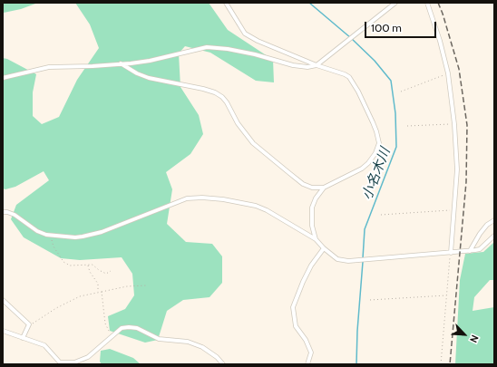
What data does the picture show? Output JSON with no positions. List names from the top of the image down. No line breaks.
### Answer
{"water":["小名木川"],"scale_bar":"100 m","north":"bottom right"}
